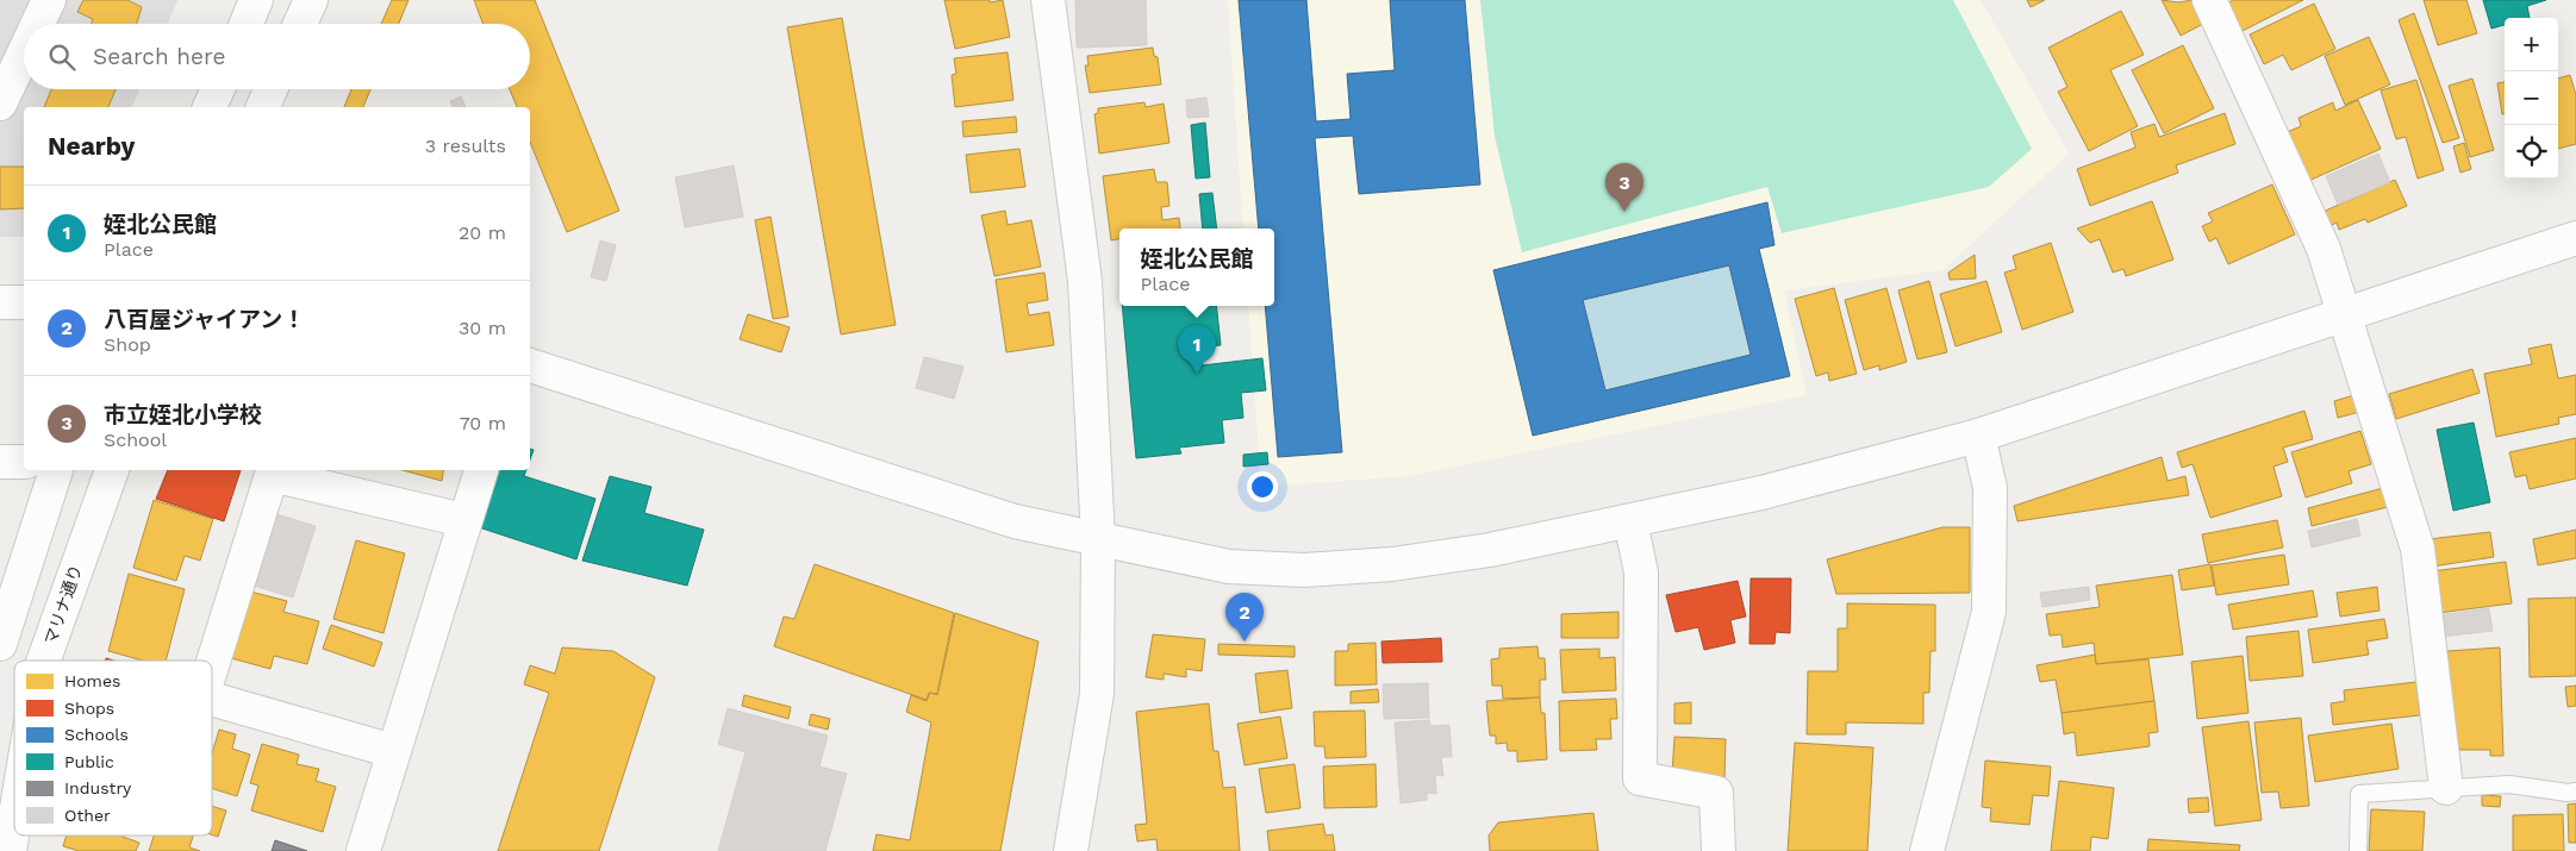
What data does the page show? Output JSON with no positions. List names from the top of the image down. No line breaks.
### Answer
{"streets":{"street":["マリナ通り"]},"legend":["Homes","Shops","Schools","Public","Industry","Other"],"page":{"map_buttons":["+","−"],"search":"Search here","heading":["Nearby","3 results"],"pins":["3","1","2"],"list":[{"mark":"1","name":"姪北公民館","note":"Place","value":"20 m"},{"mark":"2","name":"八百屋ジャイアン！","note":"Shop","value":"30 m"},{"mark":"3","name":"市立姪北小学校","note":"School","value":"70 m"}],"popup":["姪北公民館","Place"]}}
